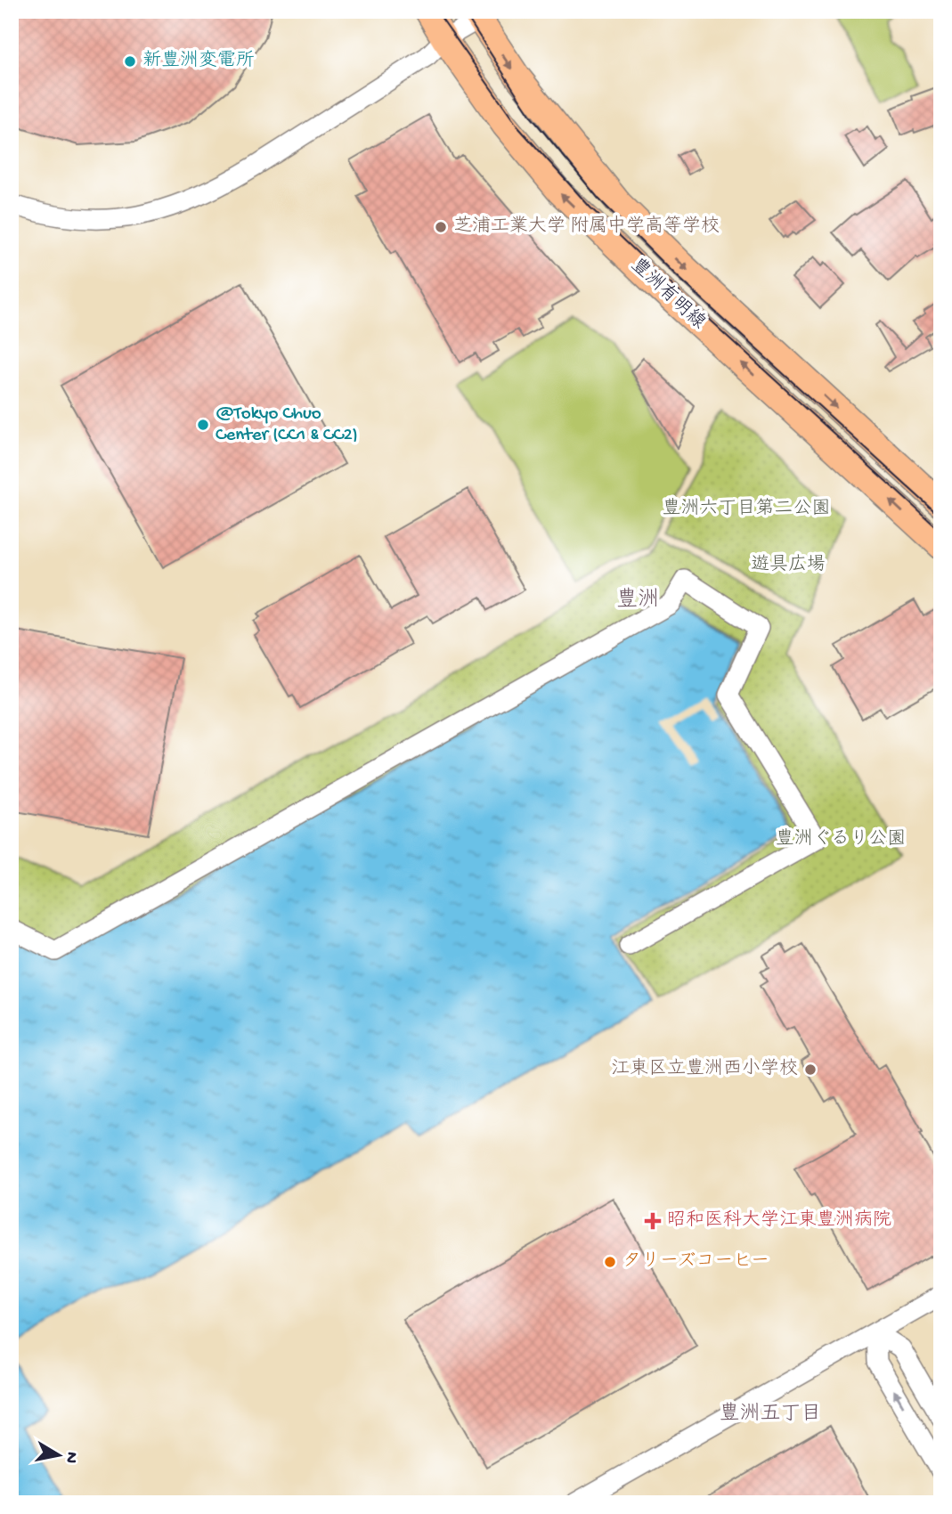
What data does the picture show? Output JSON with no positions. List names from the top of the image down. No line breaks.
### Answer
{"streets":{"main road":["豊洲有明線"]},"districts":["豊洲","豊洲五丁目"],"parks":["豊洲六丁目第二公園","遊具広場","豊洲ぐるり公園"],"places":{"other":["新豊洲変電所","芝浦工業大学 附属中学高等学校","@Tokyo Chuo Center (CC1 & CC2)","江東区立豊洲西小学校","タリーズコーヒー"],"health":["昭和医科大学江東豊洲病院"]},"north":"right"}
